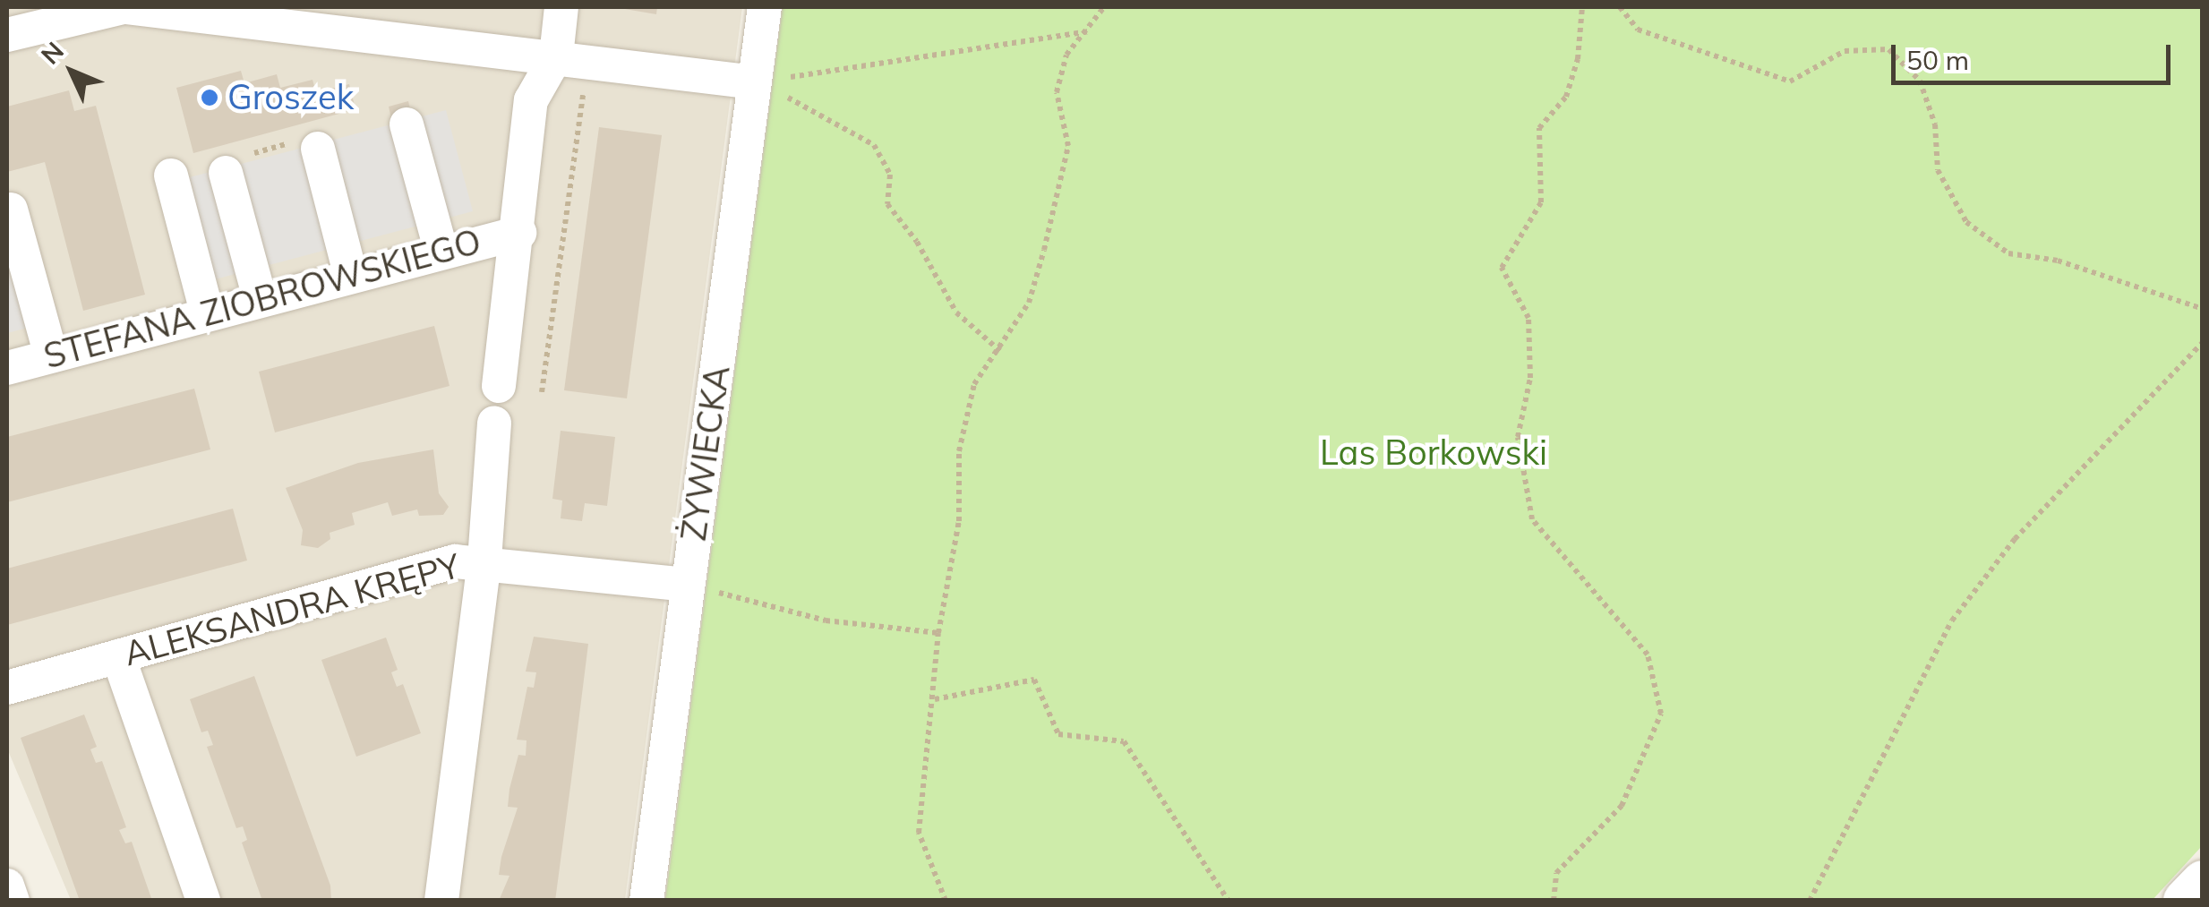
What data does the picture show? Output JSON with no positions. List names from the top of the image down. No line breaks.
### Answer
{"streets":{"street":["STEFANA ZIOBROWSKIEGO","ŻYWIECKA","ALEKSANDRA KRĘPY"]},"crossings":[["ŻYWIECKA","ALEKSANDRA KRĘPY"]],"parks":["Las Borkowski"],"places":["Groszek"],"scale_bar":"50 m","north":"top left"}
